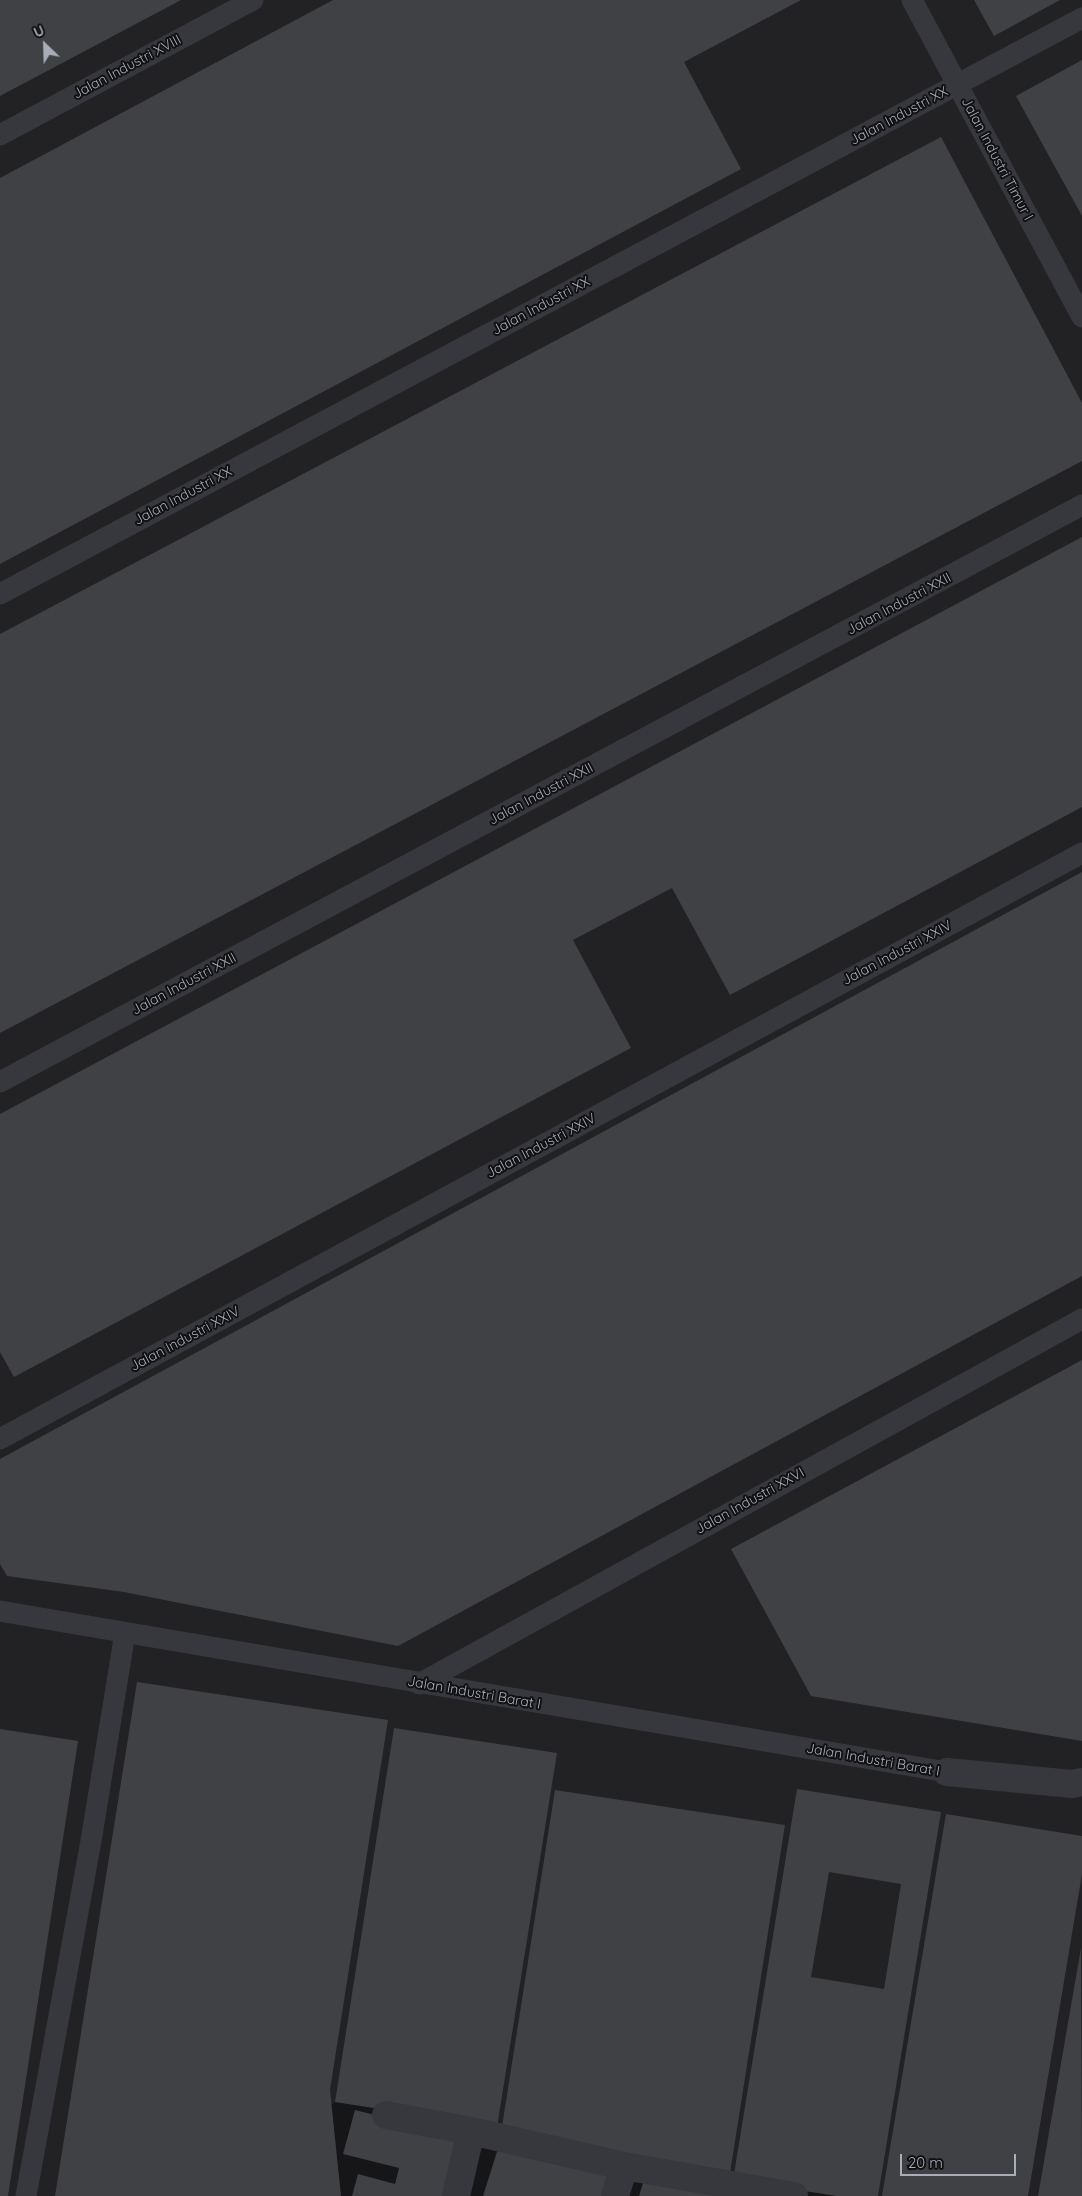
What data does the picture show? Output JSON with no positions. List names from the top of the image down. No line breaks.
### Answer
{"streets":{"lane":["Jalan Industri XVIII","Jalan Industri XX","Jalan Industri Timur I","Jalan Industri XXII","Jalan Industri XXIV","Jalan Industri XXVI","Jalan Industri Barat I"]},"crossings":[["Jalan Industri XX","Jalan Industri Timur I"],["Jalan Industri XXVI","Jalan Industri Barat I"]],"scale_bar":"20 m","north":"top left"}
